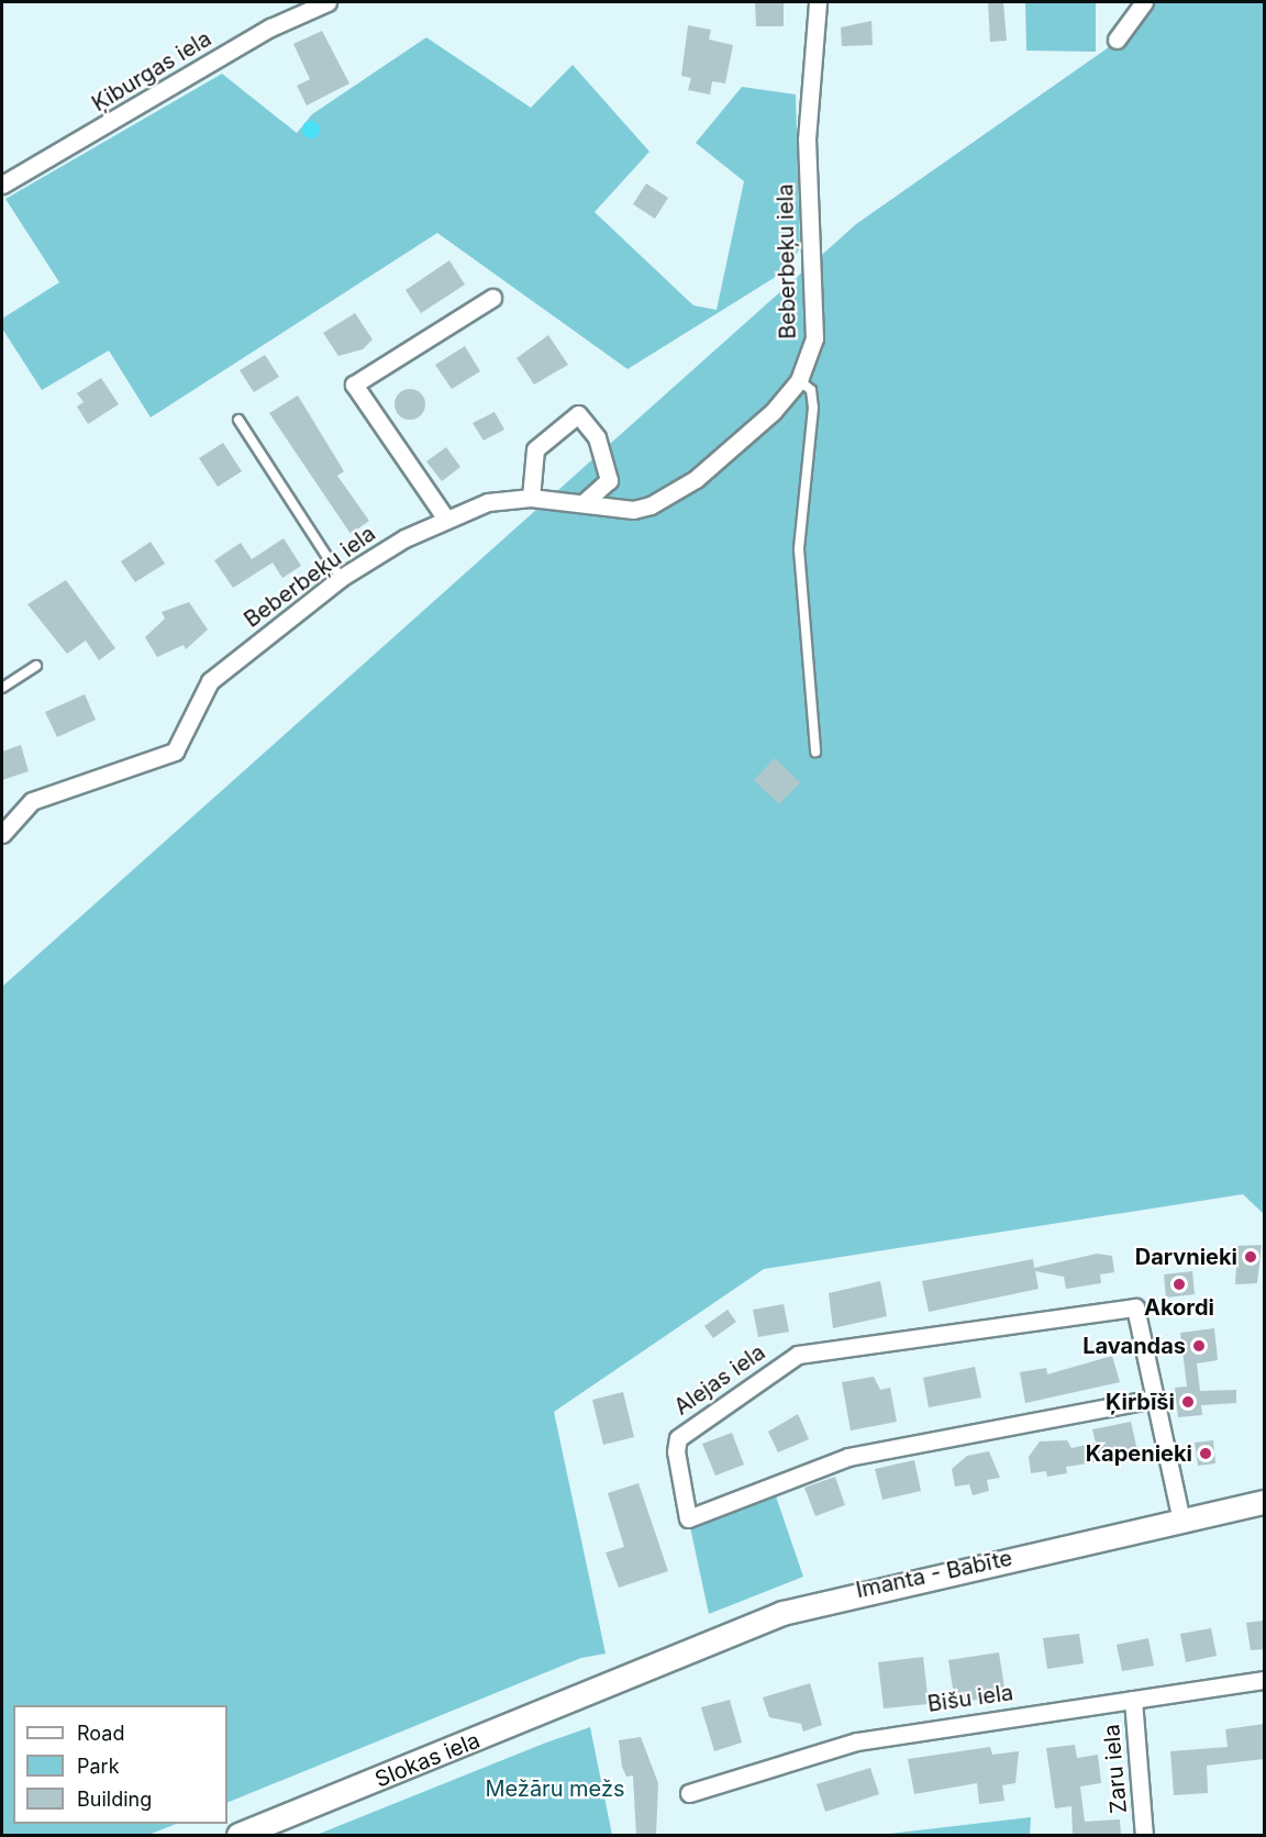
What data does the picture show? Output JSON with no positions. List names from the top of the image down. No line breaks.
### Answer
{"streets":{"main road":["Imanta - Babīte","Slokas iela"],"street":["Ķiburgas iela","Beberbeķu iela","Alejas iela","Bišu iela","Zaru iela"]},"crossings":[["Imanta - Babīte","Slokas iela"],["Bišu iela","Zaru iela"]],"parks":["Mežāru mežs"],"places":["Darvnieki","Akordi","Lavandas","Ķirbīši","Kapenieki"],"legend":["Road","Park","Building"]}
